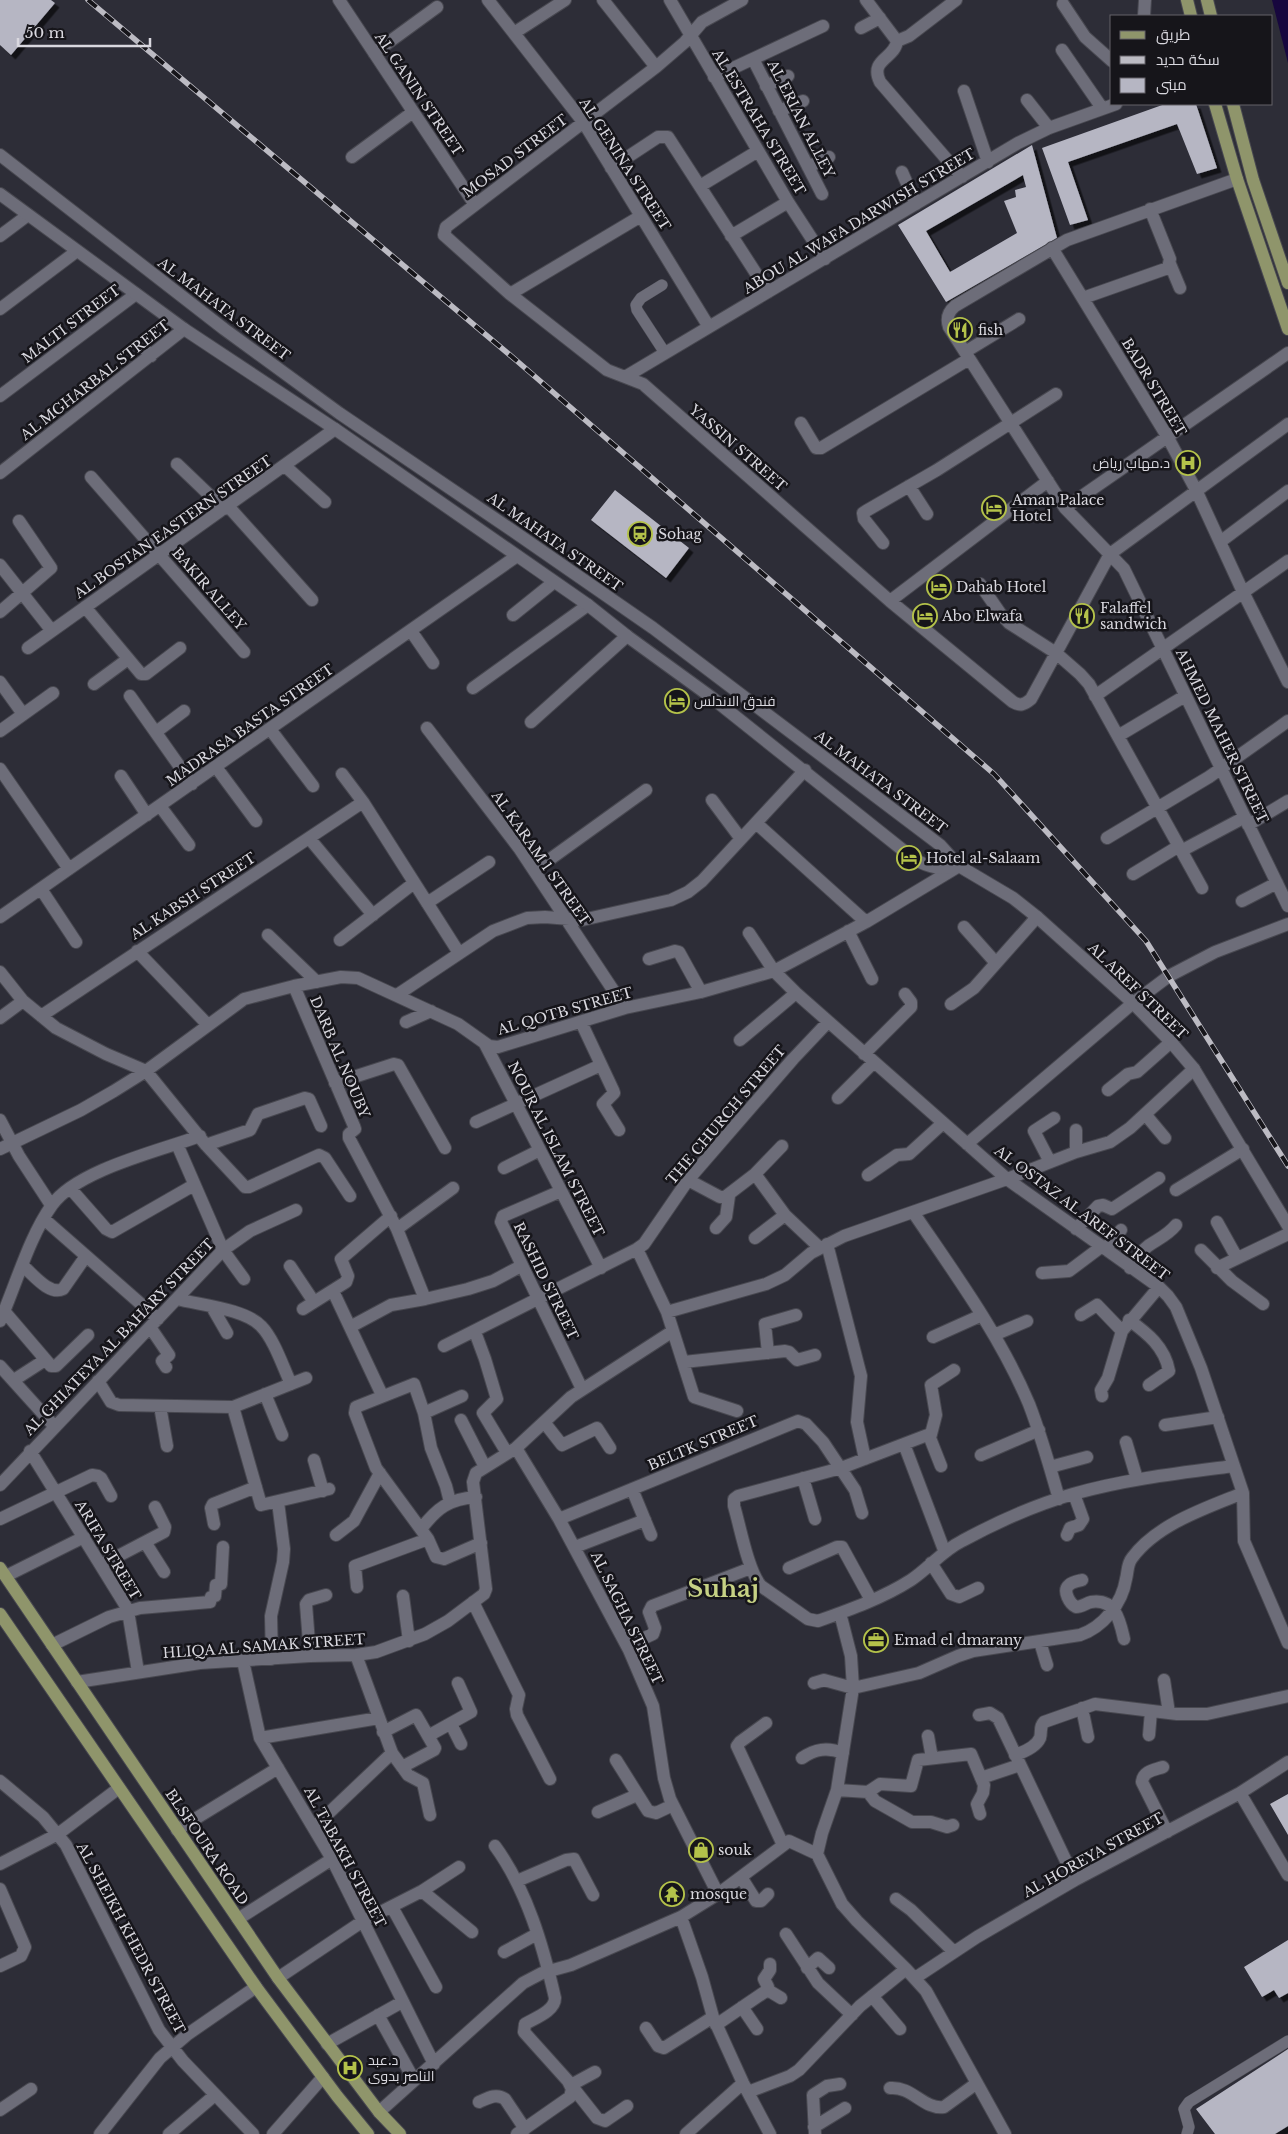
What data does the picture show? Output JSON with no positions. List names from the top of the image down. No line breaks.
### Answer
{"streets":{"main road":["BLSFOURA ROAD"],"street":["AL GANIN STREET","AL ERIAN ALLEY","AL ESTRAHA STREET","MOSAD STREET","AL GENINA STREET","ABOU AL WAFA DARWISH STREET","AL MAHATA STREET","MALTI STREET","AL MGHARBAL STREET","BADR STREET","YASSIN STREET","AL BOSTAN EASTERN STREET","BAKIR ALLEY","MADRASA BASTA STREET","AHMED MAHER STREET","AL KARAM 1 STREET","AL KABSH STREET","AL AREF STREET","AL QOTB STREET","DARB AL NOUBY","THE CHURCH STREET","NOUR AL ISLAM STREET","AL OSTAZ AL AREF STREET","RASHID STREET","AL GHIATEYA AL BAHARY STREET","BELTK STREET","ARIFA STREET","AL SAGHA STREET","HLIQA AL SAMAK STREET","AL HOREYA STREET","AL TABAKH STREET","AL SHEIKH KHEDR STREET"]},"crossings":[["AL GANIN STREET","MOSAD STREET"],["AL ESTRAHA STREET","MOSAD STREET"],["AL ESTRAHA STREET","ABOU AL WAFA DARWISH STREET"],["MOSAD STREET","AL GENINA STREET"],["MOSAD STREET","YASSIN STREET"],["AL GENINA STREET","ABOU AL WAFA DARWISH STREET"],["ABOU AL WAFA DARWISH STREET","YASSIN STREET"],["AL MAHATA STREET","AL AREF STREET"],["AL MAHATA STREET","AL QOTB STREET"],["BADR STREET","AHMED MAHER STREET"],["AL BOSTAN EASTERN STREET","BAKIR ALLEY"],["AL KARAM 1 STREET","AL QOTB STREET"],["AL AREF STREET","AL QOTB STREET"],["AL QOTB STREET","DARB AL NOUBY"],["AL QOTB STREET","NOUR AL ISLAM STREET"],["AL QOTB STREET","AL OSTAZ AL AREF STREET"],["THE CHURCH STREET","NOUR AL ISLAM STREET"],["THE CHURCH STREET","AL OSTAZ AL AREF STREET"],["THE CHURCH STREET","RASHID STREET"],["THE CHURCH STREET","AL SAGHA STREET"],["NOUR AL ISLAM STREET","RASHID STREET"],["AL GHIATEYA AL BAHARY STREET","ARIFA STREET"],["BELTK STREET","AL SAGHA STREET"],["ARIFA STREET","HLIQA AL SAMAK STREET"],["HLIQA AL SAMAK STREET","BLSFOURA ROAD"],["HLIQA AL SAMAK STREET","AL TABAKH STREET"]],"districts":["Suhaj"],"places":{"restaurant":["fish","Falaffel sandwich"],"hospital":["د.مهاب رياض","د.عبد الناصر بدوى"],"hotel":["Aman Palace Hotel","Dahab Hotel","Abo Elwafa","فندق الاندلس","Hotel al-Salaam"],"station":["Sohag"],"office":["Emad el dmarany"],"shop":["souk"],"temple":["mosque"]},"legend":["طريق","سكة حديد","مبنى"],"scale_bar":"50 m"}
